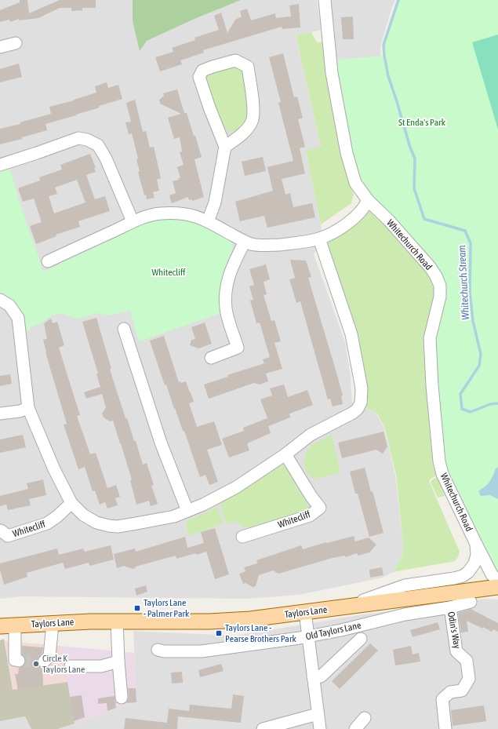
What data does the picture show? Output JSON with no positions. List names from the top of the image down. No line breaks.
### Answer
{"streets":{"main road":["Taylors Lane"],"street":["Whitechurch Road","Whitecliff","Odin's Way","Old Taylors Lane"]},"crossings":[["Odin's Way","Old Taylors Lane"]],"water":["Whitechurch Stream"],"parks":["St Enda's Park","Whitecliff"],"places":{"transit":["Taylors Lane - Palmer Park","Taylors Lane - Pearse Brothers Park"],"other":["Circle K Taylors Lane"]}}
